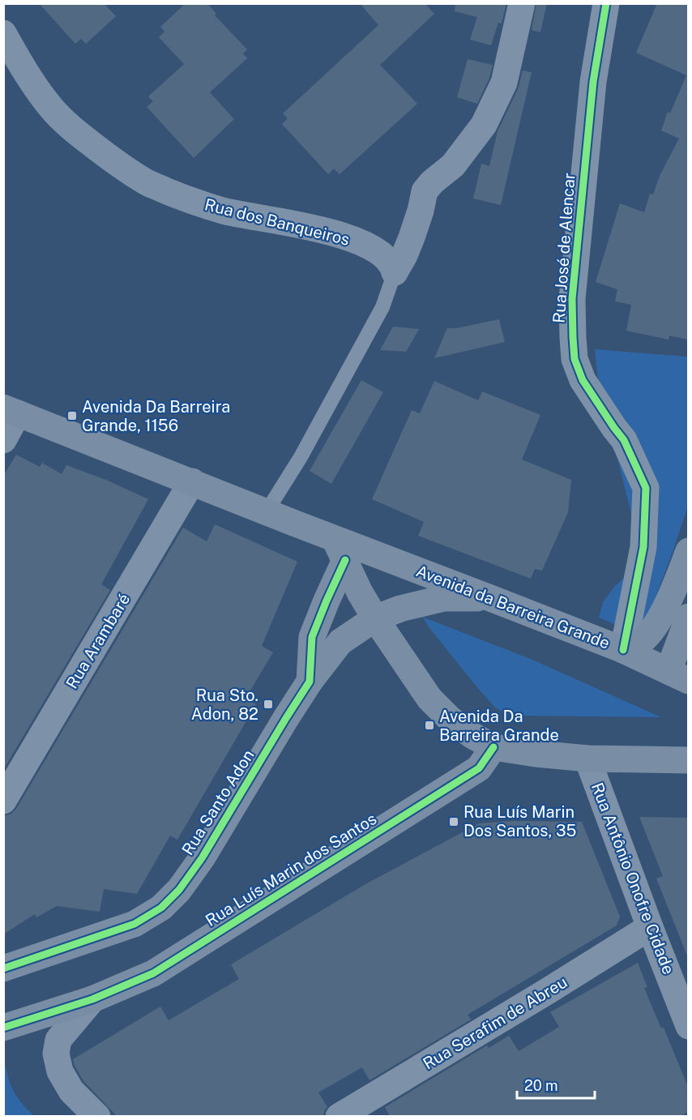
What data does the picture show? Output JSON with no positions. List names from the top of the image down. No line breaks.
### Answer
{"streets":{"main road":["Avenida da Barreira Grande","Rua Santo Adon","Rua Luís Marin dos Santos"],"street":["Rua dos Banqueiros","Rua José de Alencar","Rua Arambaré","Rua Antônio Onofre Cidade","Rua Serafim de Abreu"]},"crossings":[["Rua José de Alencar","Avenida da Barreira Grande"],["Avenida da Barreira Grande","Rua Arambaré"],["Avenida da Barreira Grande","Rua Santo Adon"],["Rua Antônio Onofre Cidade","Rua Serafim de Abreu"]],"places":{"transit":["Avenida Da Barreira Grande, 1156","Rua Sto. Adon, 82","Avenida Da Barreira Grande","Rua Luís Marin Dos Santos, 35"]},"scale_bar":"20 m"}
